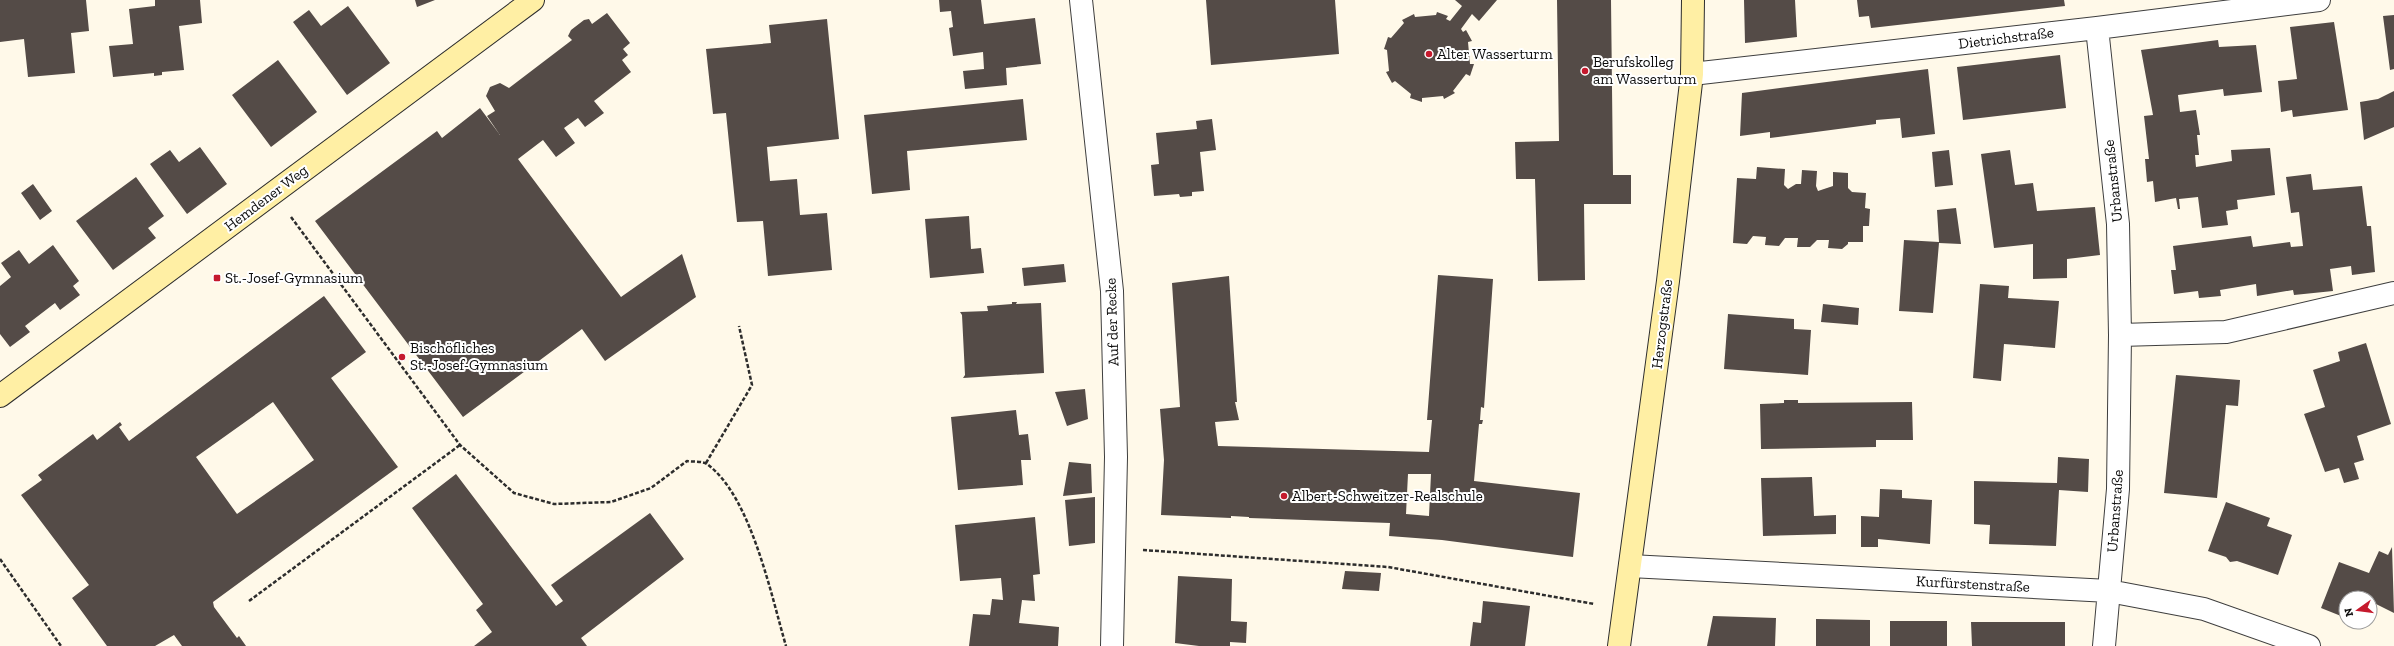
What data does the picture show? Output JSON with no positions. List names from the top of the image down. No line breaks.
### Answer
{"streets":{"street":["Dietrichstraße","Urbanstraße","Hemdener Weg","Auf der Recke","Herzogstraße","Kurfürstenstraße"]},"crossings":[["Dietrichstraße","Urbanstraße"],["Dietrichstraße","Herzogstraße"],["Urbanstraße","Kurfürstenstraße"],["Herzogstraße","Kurfürstenstraße"]],"places":{"other":["Alter Wasserturm","Berufskolleg am Wasserturm","Bischöfliches St.-Josef-Gymnasium","Albert-Schweitzer-Realschule"],"transit":["St.-Josef-Gymnasium"]},"north":"left"}
